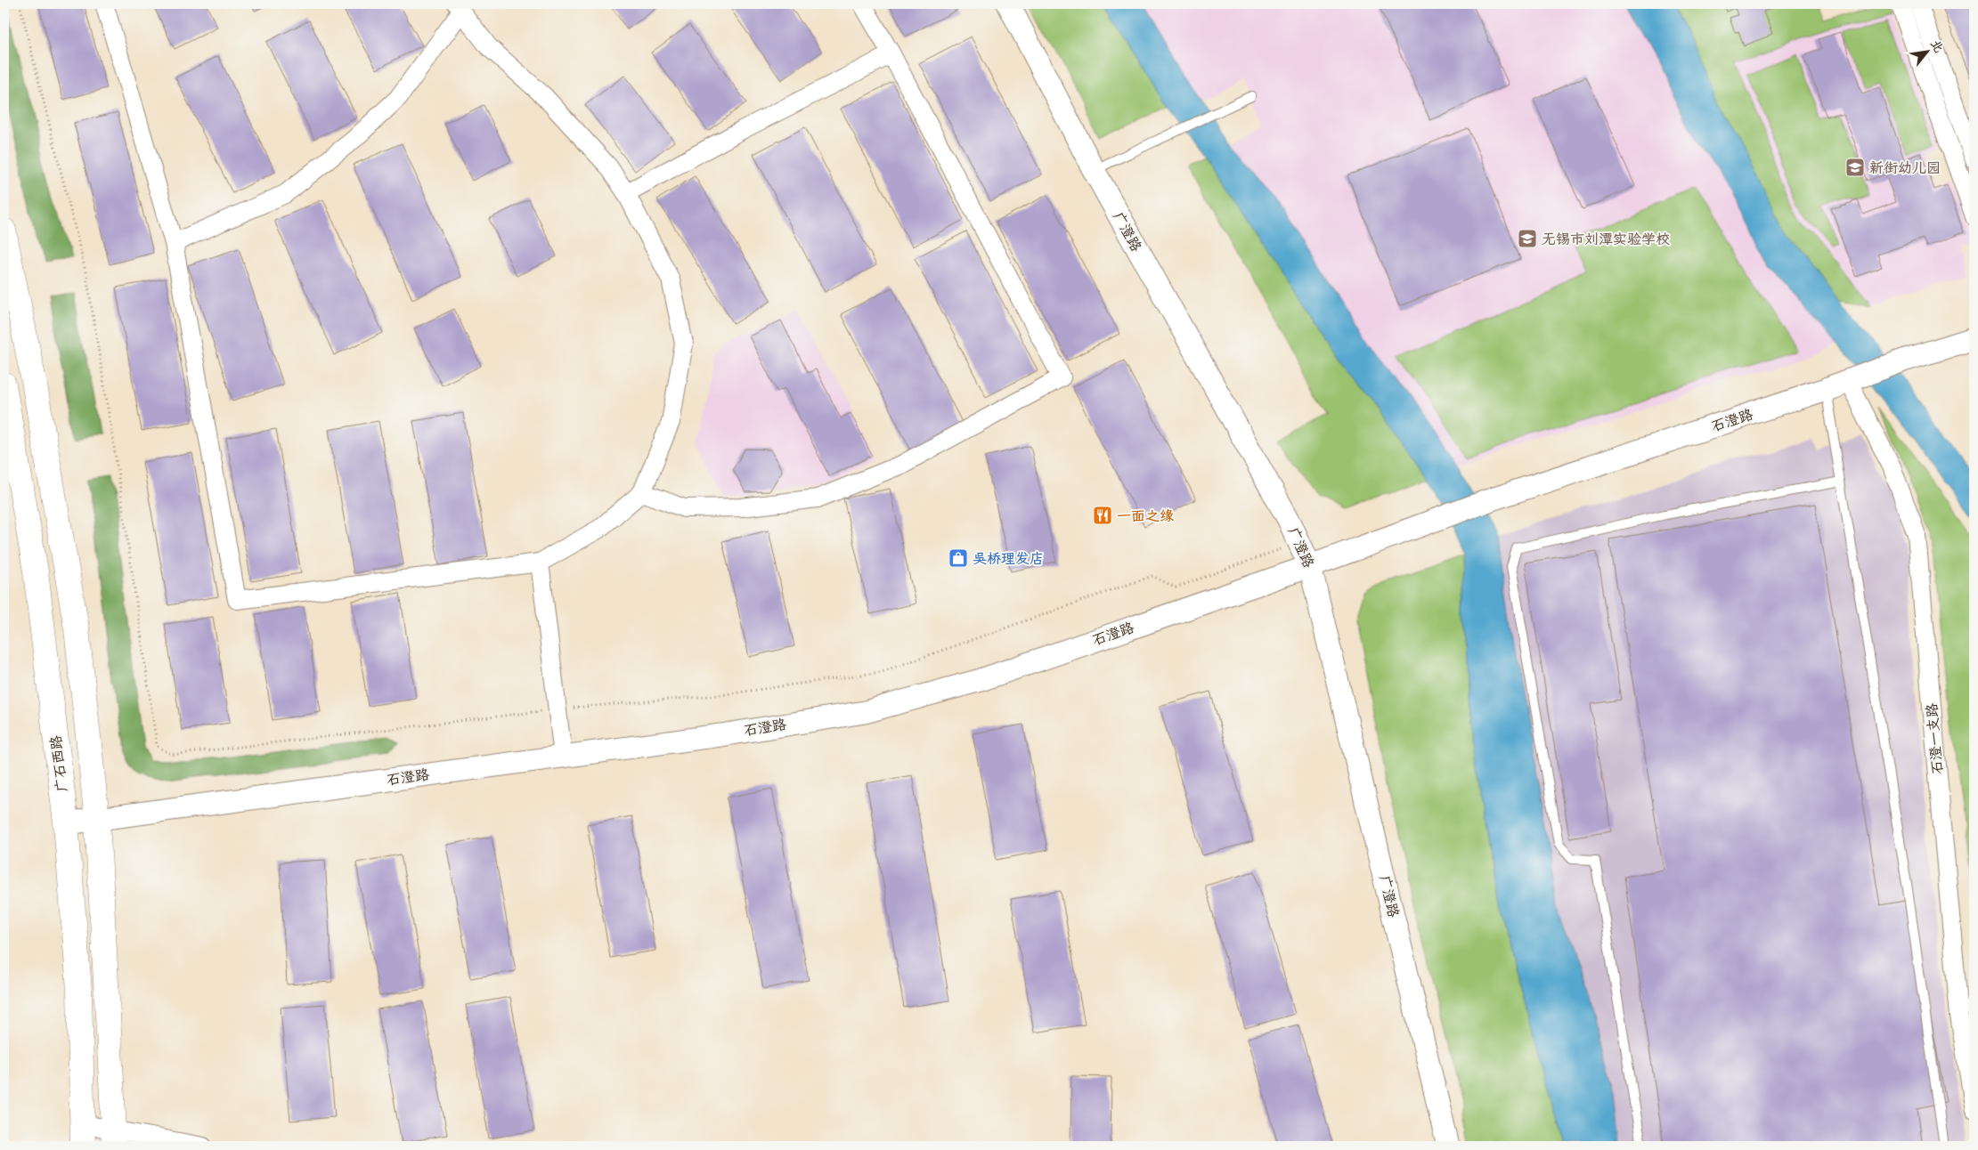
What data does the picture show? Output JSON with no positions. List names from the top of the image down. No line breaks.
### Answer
{"streets":{"main road":["广石西路"],"street":["广澄路","石澄路","石澄一支路"]},"crossings":[["广澄路","石澄路"],["石澄路","石澄一支路"],["石澄路","广石西路"]],"places":{"school or university":["新街幼儿园","无锡市刘潭实验学校"],"restaurant":["一面之缘"],"shop":["吴桥理发店"]},"north":"top right"}
